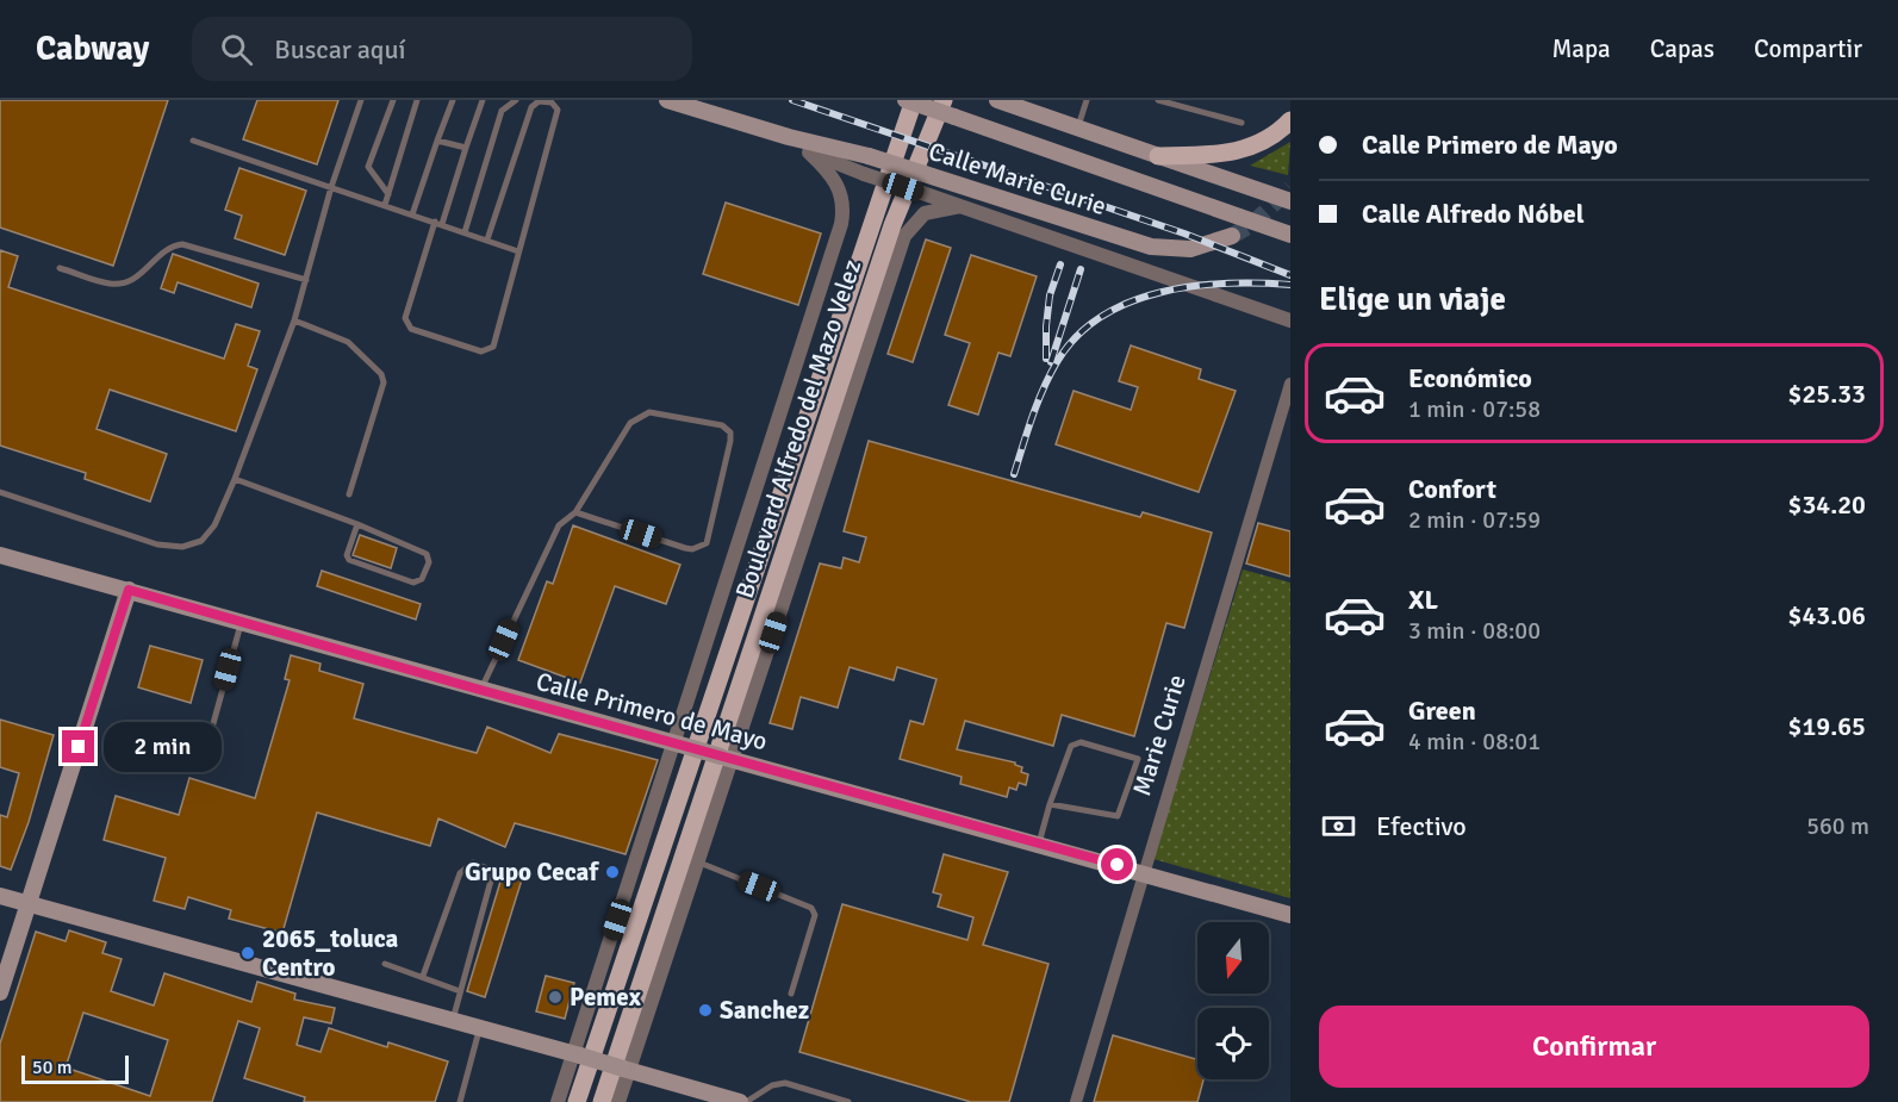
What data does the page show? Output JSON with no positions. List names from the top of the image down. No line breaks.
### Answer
{"streets":{"main road":["Calle Marie Curie","Boulevard Alfredo del Mazo Velez","Calle Primero de Mayo"],"street":["Marie Curie"]},"crossings":[["Boulevard Alfredo del Mazo Velez","Calle Primero de Mayo"],["Calle Primero de Mayo","Marie Curie"]],"places":["Grupo Cecaf","2065_toluca Centro","Pemex","Sanchez"],"scale_bar":"50 m","north":"bottom","page":{"header":"Cabway","search":"Buscar aquí","nav":["Mapa","Capas","Compartir"],"banner":["Calle Primero de Mayo","Calle Alfredo Nóbel"],"heading":"Elige un viaje","list":[{"name":"Económico","note":"1 min · 07:58","value":"$25.33"},{"name":"Confort","note":"2 min · 07:59","value":"$34.20"},{"name":"XL","note":"3 min · 08:00","value":"$43.06"},{"name":"Green","note":"4 min · 08:01","value":"$19.65"}],"bubble":"2 min","pay":["Efectivo","560 m"],"buttons":"Confirmar","scale":"50 m"}}
